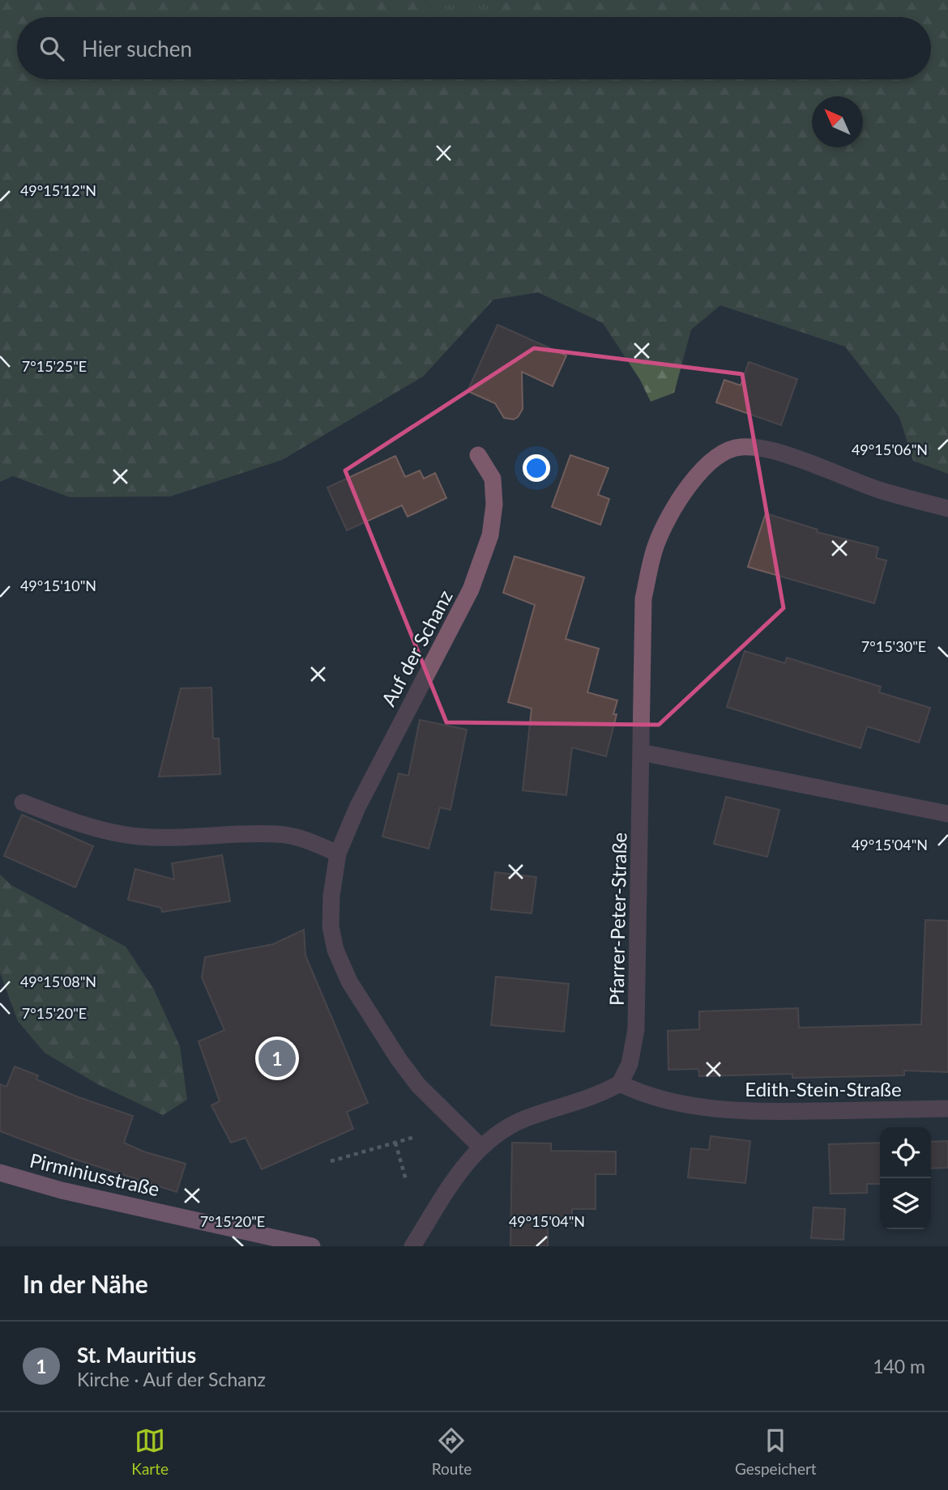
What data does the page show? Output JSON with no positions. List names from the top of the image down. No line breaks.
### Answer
{"streets":{"main road":["Pirminiusstraße"],"street":["Auf der Schanz","Pfarrer-Peter-Straße","Edith-Stein-Straße"]},"crossings":[["Pfarrer-Peter-Straße","Edith-Stein-Straße"]],"north":"top left","page":{"search":"Hier suchen","pins":"1","heading":"In der Nähe","list":[{"mark":"1","name":"St. Mauritius","note":"Kirche · Auf der Schanz","value":"140 m"}],"nav":["Karte","Route","Gespeichert"]},"coordinates":["49°15'12\"N","7°15'25\"E","49°15'06\"N","49°15'10\"N","7°15'30\"E","49°15'04\"N","49°15'08\"N","7°15'20\"E"]}
